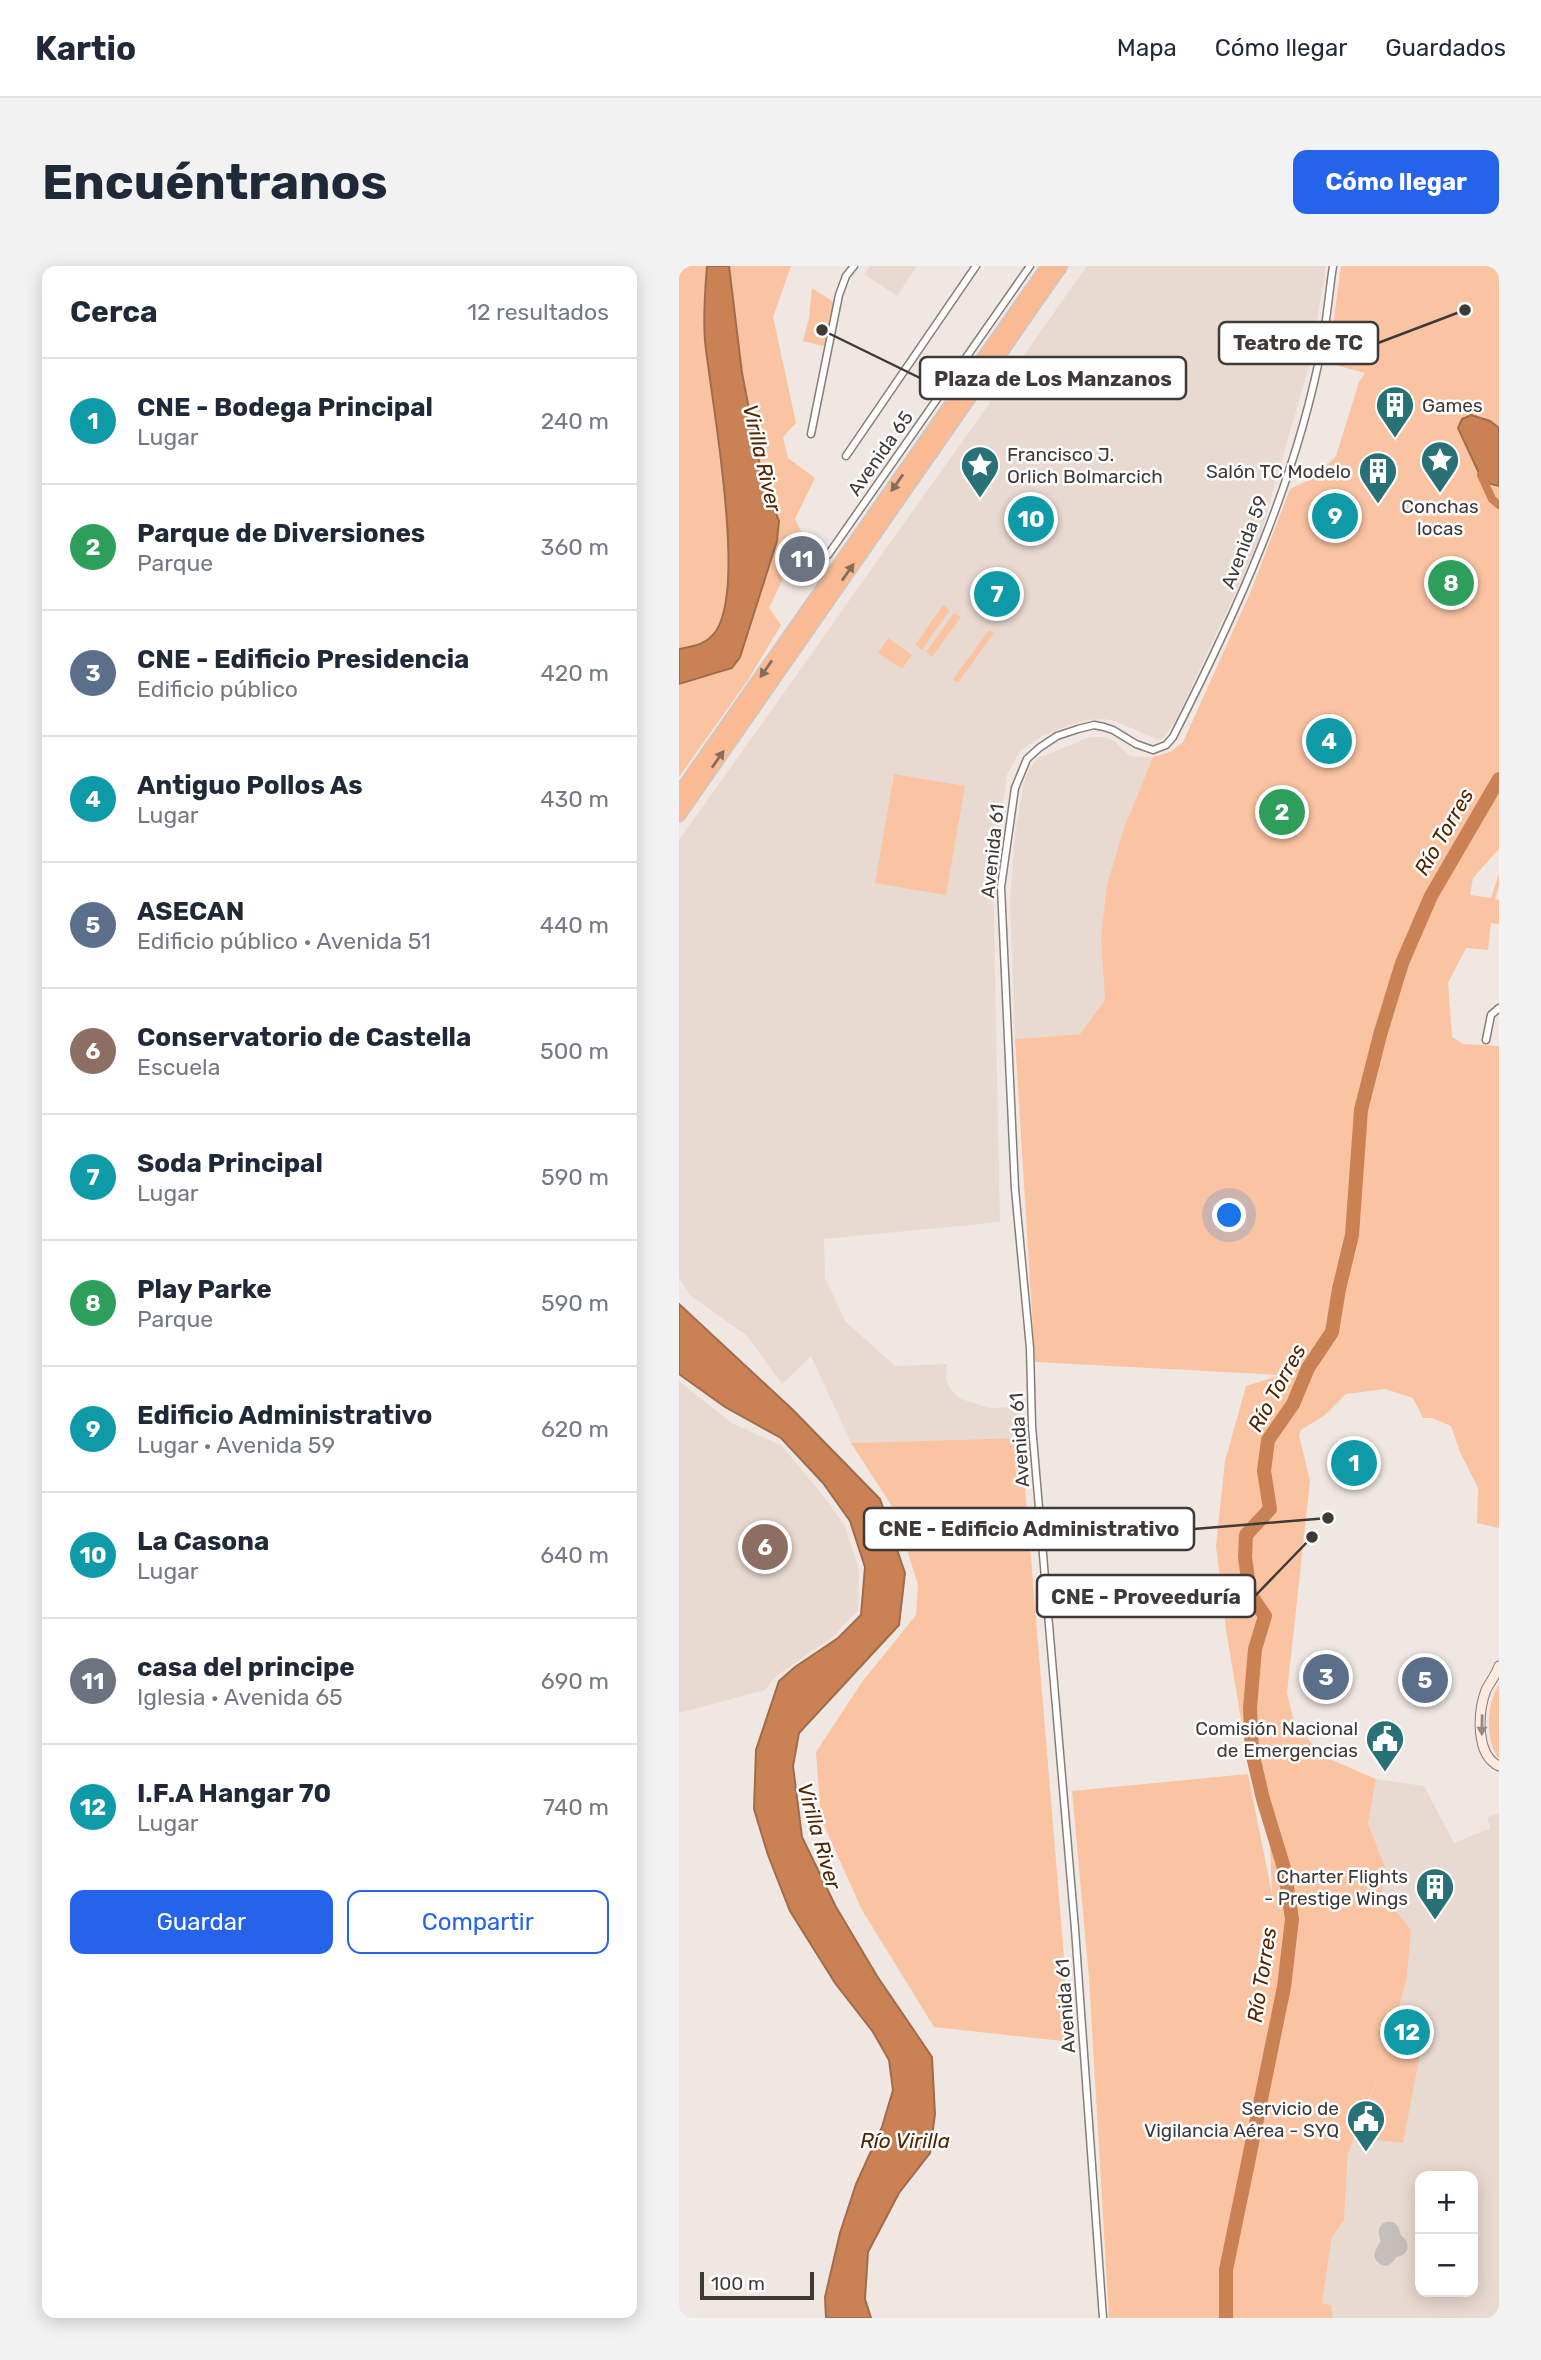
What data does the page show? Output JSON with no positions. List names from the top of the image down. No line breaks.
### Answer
{"streets":{"street":["Avenida 65","Avenida 59","Avenida 61"]},"crossings":[["Avenida 59","Avenida 61"]],"water":["Virilla River","Río Torres","Río Virilla"],"places":{"other":["Teatro de TC","Plaza de Los Manzanos","CNE - Edificio Administrativo","CNE - Proveeduría"],"building":["Games","Salón TC Modelo","Charter Flights - Prestige Wings"],"place":["Conchas locas","Francisco J. Orlich Bolmarcich"],"public building":["Comisión Nacional de Emergencias","Servicio de Vigilancia Aérea - SYQ"]},"scale_bar":"100 m","page":{"header":"Kartio","nav":["Mapa","Cómo llegar","Guardados"],"buttons":["Cómo llegar",["Guardar","Compartir"]],"title":"Encuéntranos","heading":["Cerca","12 resultados"],"list":[{"mark":"1","name":"CNE - Bodega Principal","note":"Lugar","value":"240 m"},{"mark":"2","name":"Parque de Diversiones","note":"Parque","value":"360 m"},{"mark":"3","name":"CNE - Edificio Presidencia","note":"Edificio público","value":"420 m"},{"mark":"4","name":"Antiguo Pollos As","note":"Lugar","value":"430 m"},{"mark":"5","name":"ASECAN","note":"Edificio público · Avenida 51","value":"440 m"},{"mark":"6","name":"Conservatorio de Castella","note":"Escuela","value":"500 m"},{"mark":"7","name":"Soda Principal","note":"Lugar","value":"590 m"},{"mark":"8","name":"Play Parke","note":"Parque","value":"590 m"},{"mark":"9","name":"Edificio Administrativo","note":"Lugar · Avenida 59","value":"620 m"},{"mark":"10","name":"La Casona","note":"Lugar","value":"640 m"},{"mark":"11","name":"casa del principe","note":"Iglesia · Avenida 65","value":"690 m"},{"mark":"12","name":"I.F.A Hangar 70","note":"Lugar","value":"740 m"}],"pins":["9","10","11","8","7","4","2","1","6","3","5","12"],"map_buttons":["+","−"],"scale":"100 m"}}
